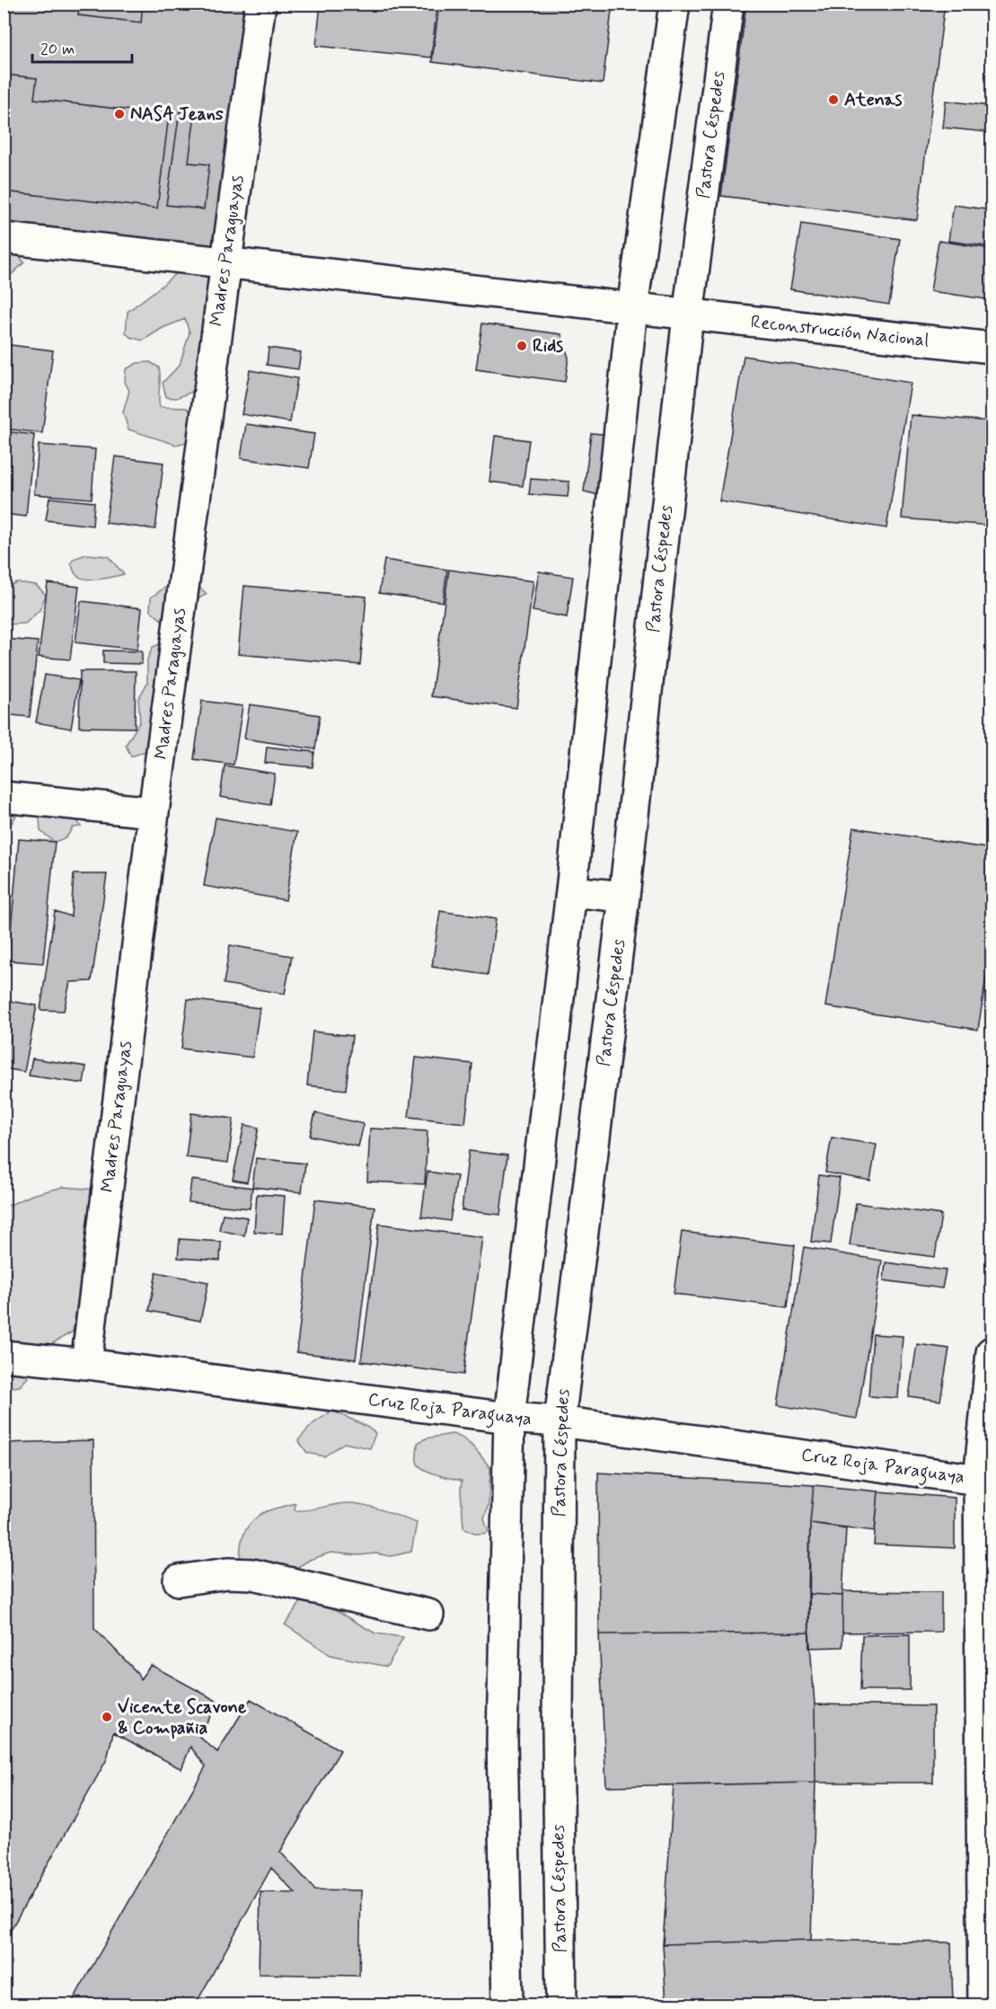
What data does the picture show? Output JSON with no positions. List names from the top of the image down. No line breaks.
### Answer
{"streets":{"street":["Pastora Céspedes","Madres Paraguayas","Reconstrucción Nacional","Cruz Roja Paraguaya"]},"crossings":[["Pastora Céspedes","Reconstrucción Nacional"],["Pastora Céspedes","Cruz Roja Paraguaya"],["Madres Paraguayas","Reconstrucción Nacional"],["Madres Paraguayas","Cruz Roja Paraguaya"]],"places":["Atenas","NASA Jeans","Rids","Vicente Scavone & Compañia"],"scale_bar":"20 m"}
